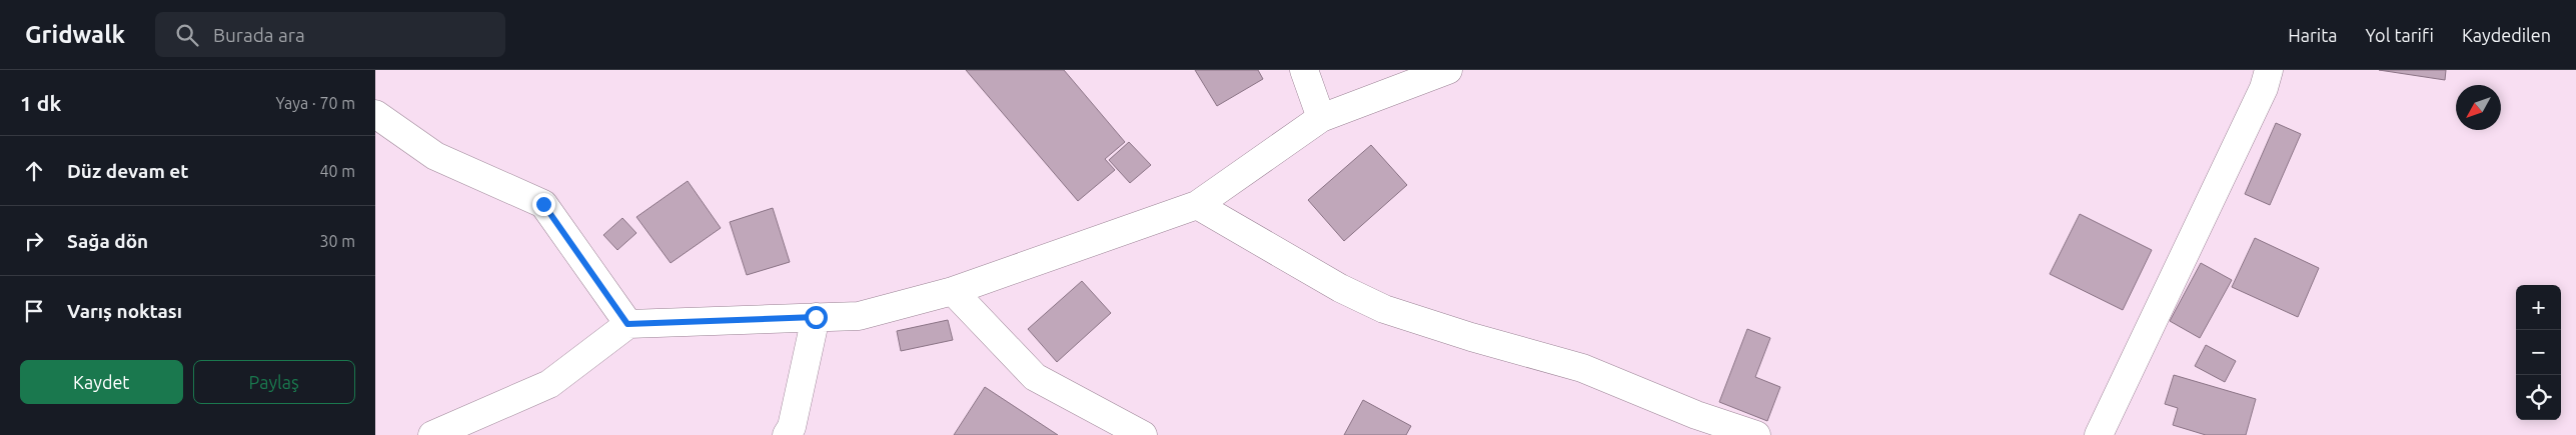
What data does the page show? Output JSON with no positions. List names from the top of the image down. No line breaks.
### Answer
{"north":"bottom left","page":{"header":"Gridwalk","search":"Burada ara","nav":["Harita","Yol tarifi","Kaydedilen"],"heading":["1 dk","Yaya · 70 m"],"list":[["Düz devam et","40 m"],["Sağa dön","30 m"],"Varış noktası"],"map_buttons":["+","−"],"buttons":["Kaydet","Paylaş"]}}
